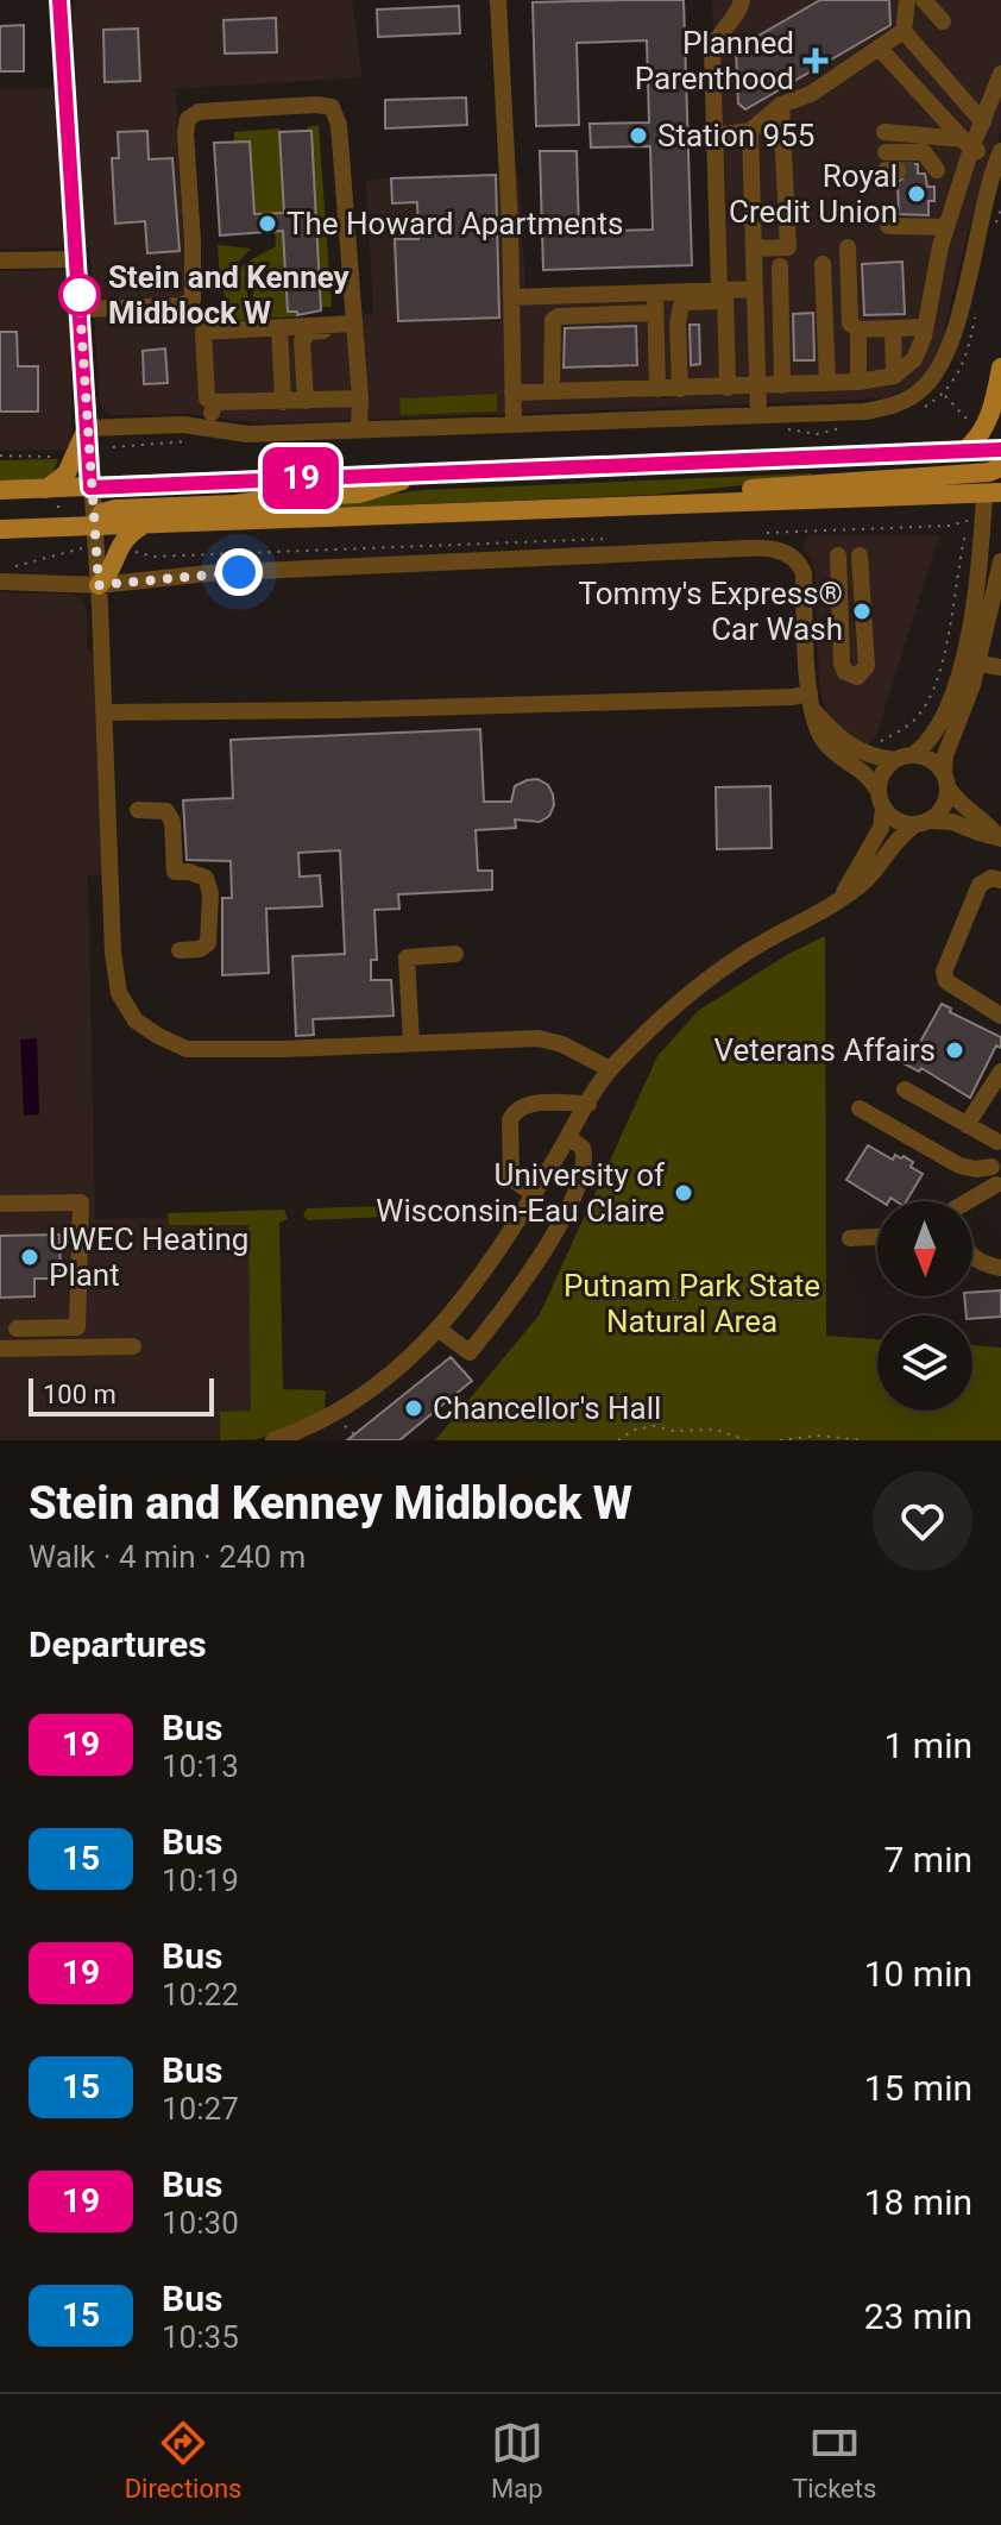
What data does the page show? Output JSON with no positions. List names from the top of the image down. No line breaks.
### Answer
{"parks":["Putnam Park State Natural Area"],"places":{"health":["Planned Parenthood"],"other":["Station 955","Royal Credit Union","The Howard Apartments","Stein and Kenney Midblock W","Tommy's Express® Car Wash","Veterans Affairs","University of Wisconsin-Eau Claire","UWEC Heating Plant","Chancellor's Hall"]},"lines":["bus line 19"],"scale_bar":"100 m","north":"bottom","page":{"on_map":"19","scale":"100 m","heading":[["Stein and Kenney Midblock W","Walk · 4 min · 240 m"],"Departures"],"list":[{"mark":"19","name":"Bus","note":"10:13","value":"1 min"},{"mark":"15","name":"Bus","note":"10:19","value":"7 min"},{"mark":"19","name":"Bus","note":"10:22","value":"10 min"},{"mark":"15","name":"Bus","note":"10:27","value":"15 min"},{"mark":"19","name":"Bus","note":"10:30","value":"18 min"},{"mark":"15","name":"Bus","note":"10:35","value":"23 min"}],"tabs":["Directions","Map","Tickets"]}}
